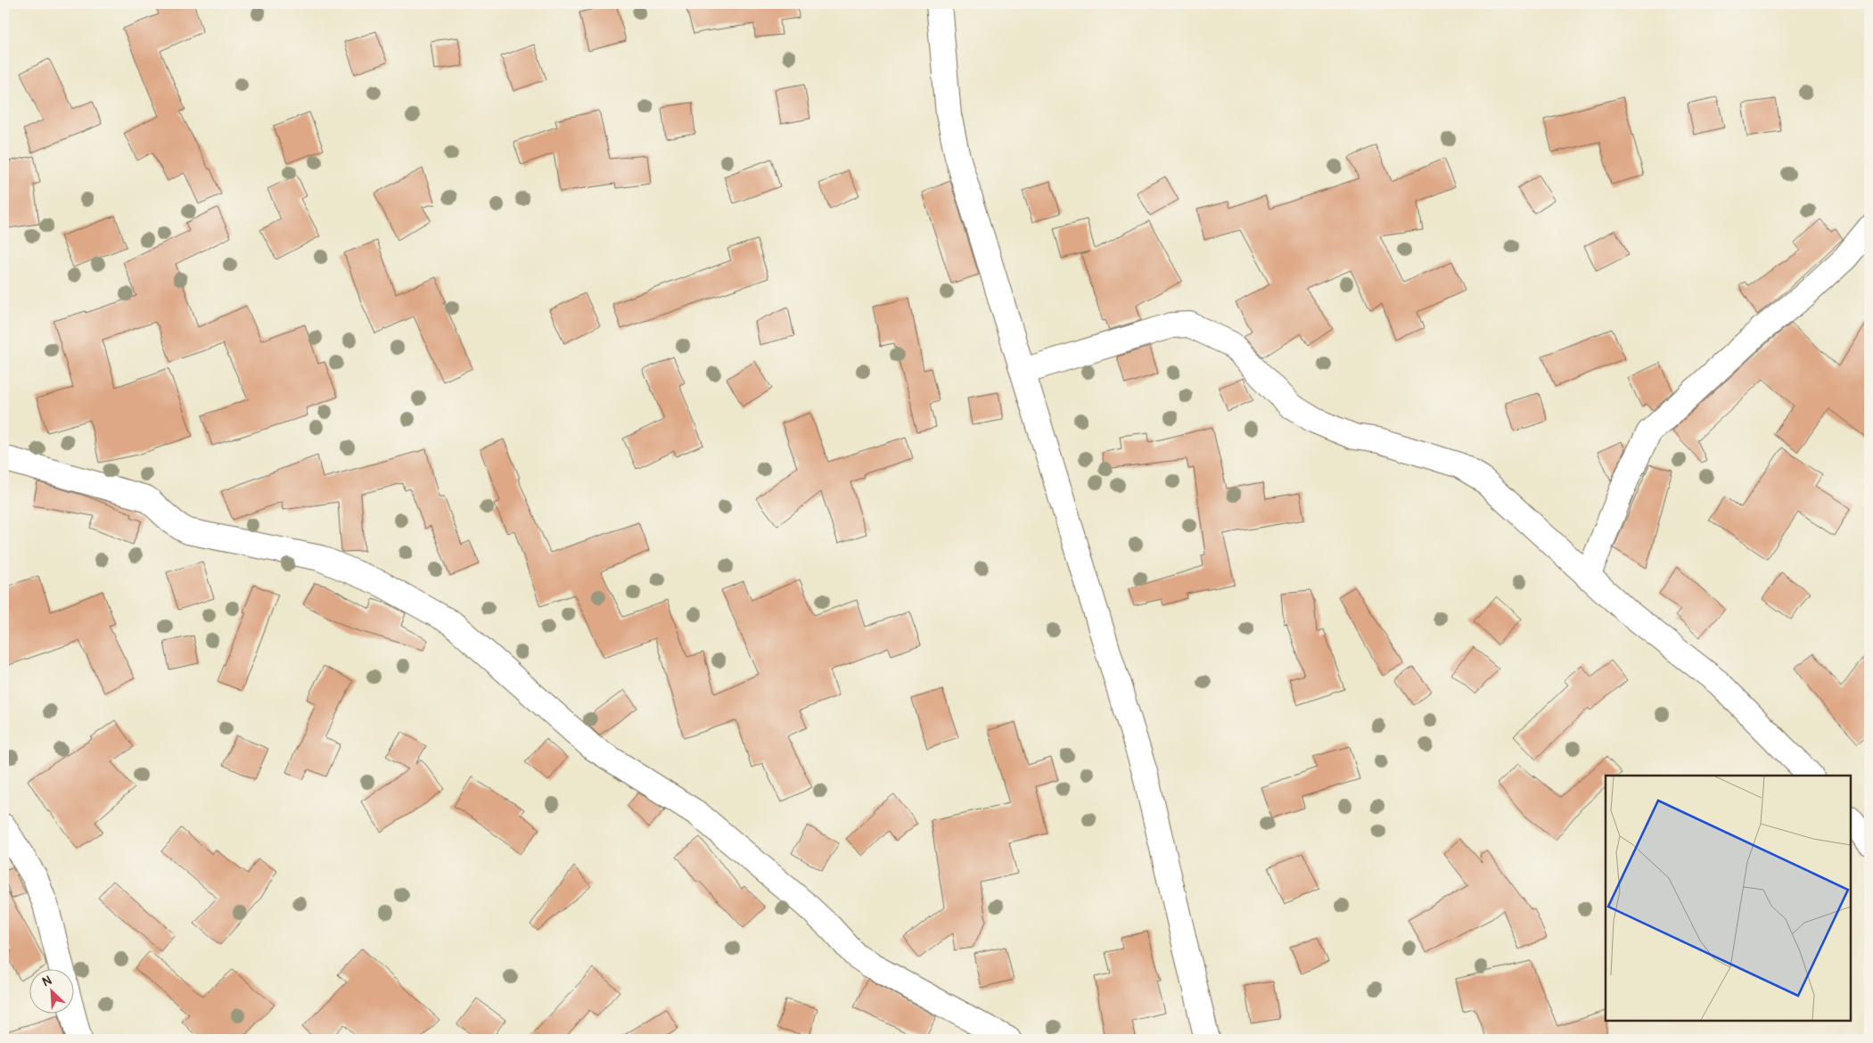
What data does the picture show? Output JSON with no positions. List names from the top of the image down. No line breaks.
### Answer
{"north":"top left"}
